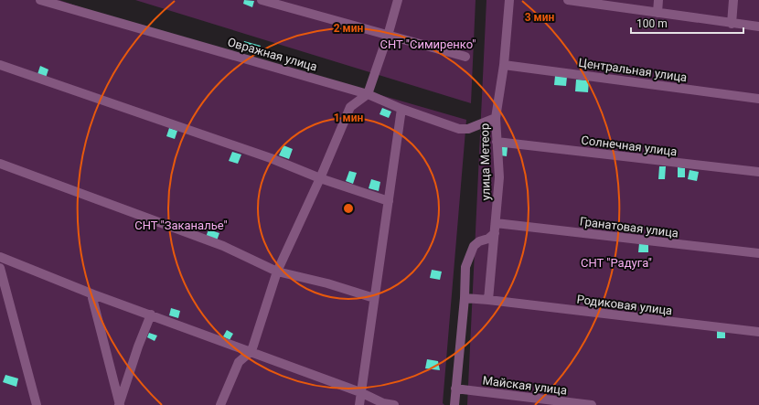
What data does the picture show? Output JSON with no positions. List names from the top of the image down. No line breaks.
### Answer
{"streets":{"street":["Овражная улица","Центральная улица","Солнечная улица","улица Метеор","Гранатовая улица","Родиковая улица","Майская улица"]},"crossings":[["Овражная улица","улица Метеор"],["Центральная улица","улица Метеор"],["Солнечная улица","улица Метеор"],["улица Метеор","Гранатовая улица"],["улица Метеор","Родиковая улица"]],"parks":["СНТ \"Симиренко\"","СНТ \"Заканалье\"","СНТ \"Радуга\""],"scale_bar":"100 m","rings":["3 мин","2 мин","1 мин"]}
